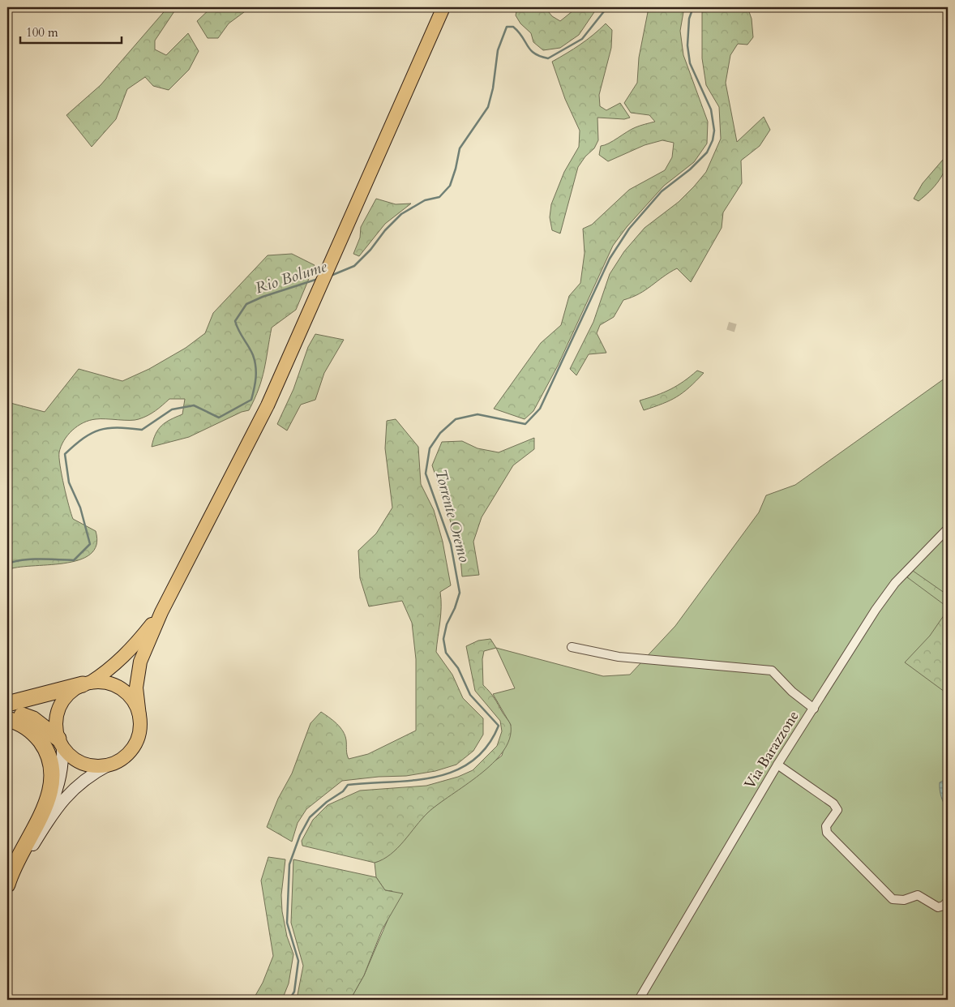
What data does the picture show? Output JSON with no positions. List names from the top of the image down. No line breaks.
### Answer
{"streets":{"street":["Via Barazzone"]},"water":["Rio Bolume","Torrente Oremo"],"scale_bar":"100 m"}
